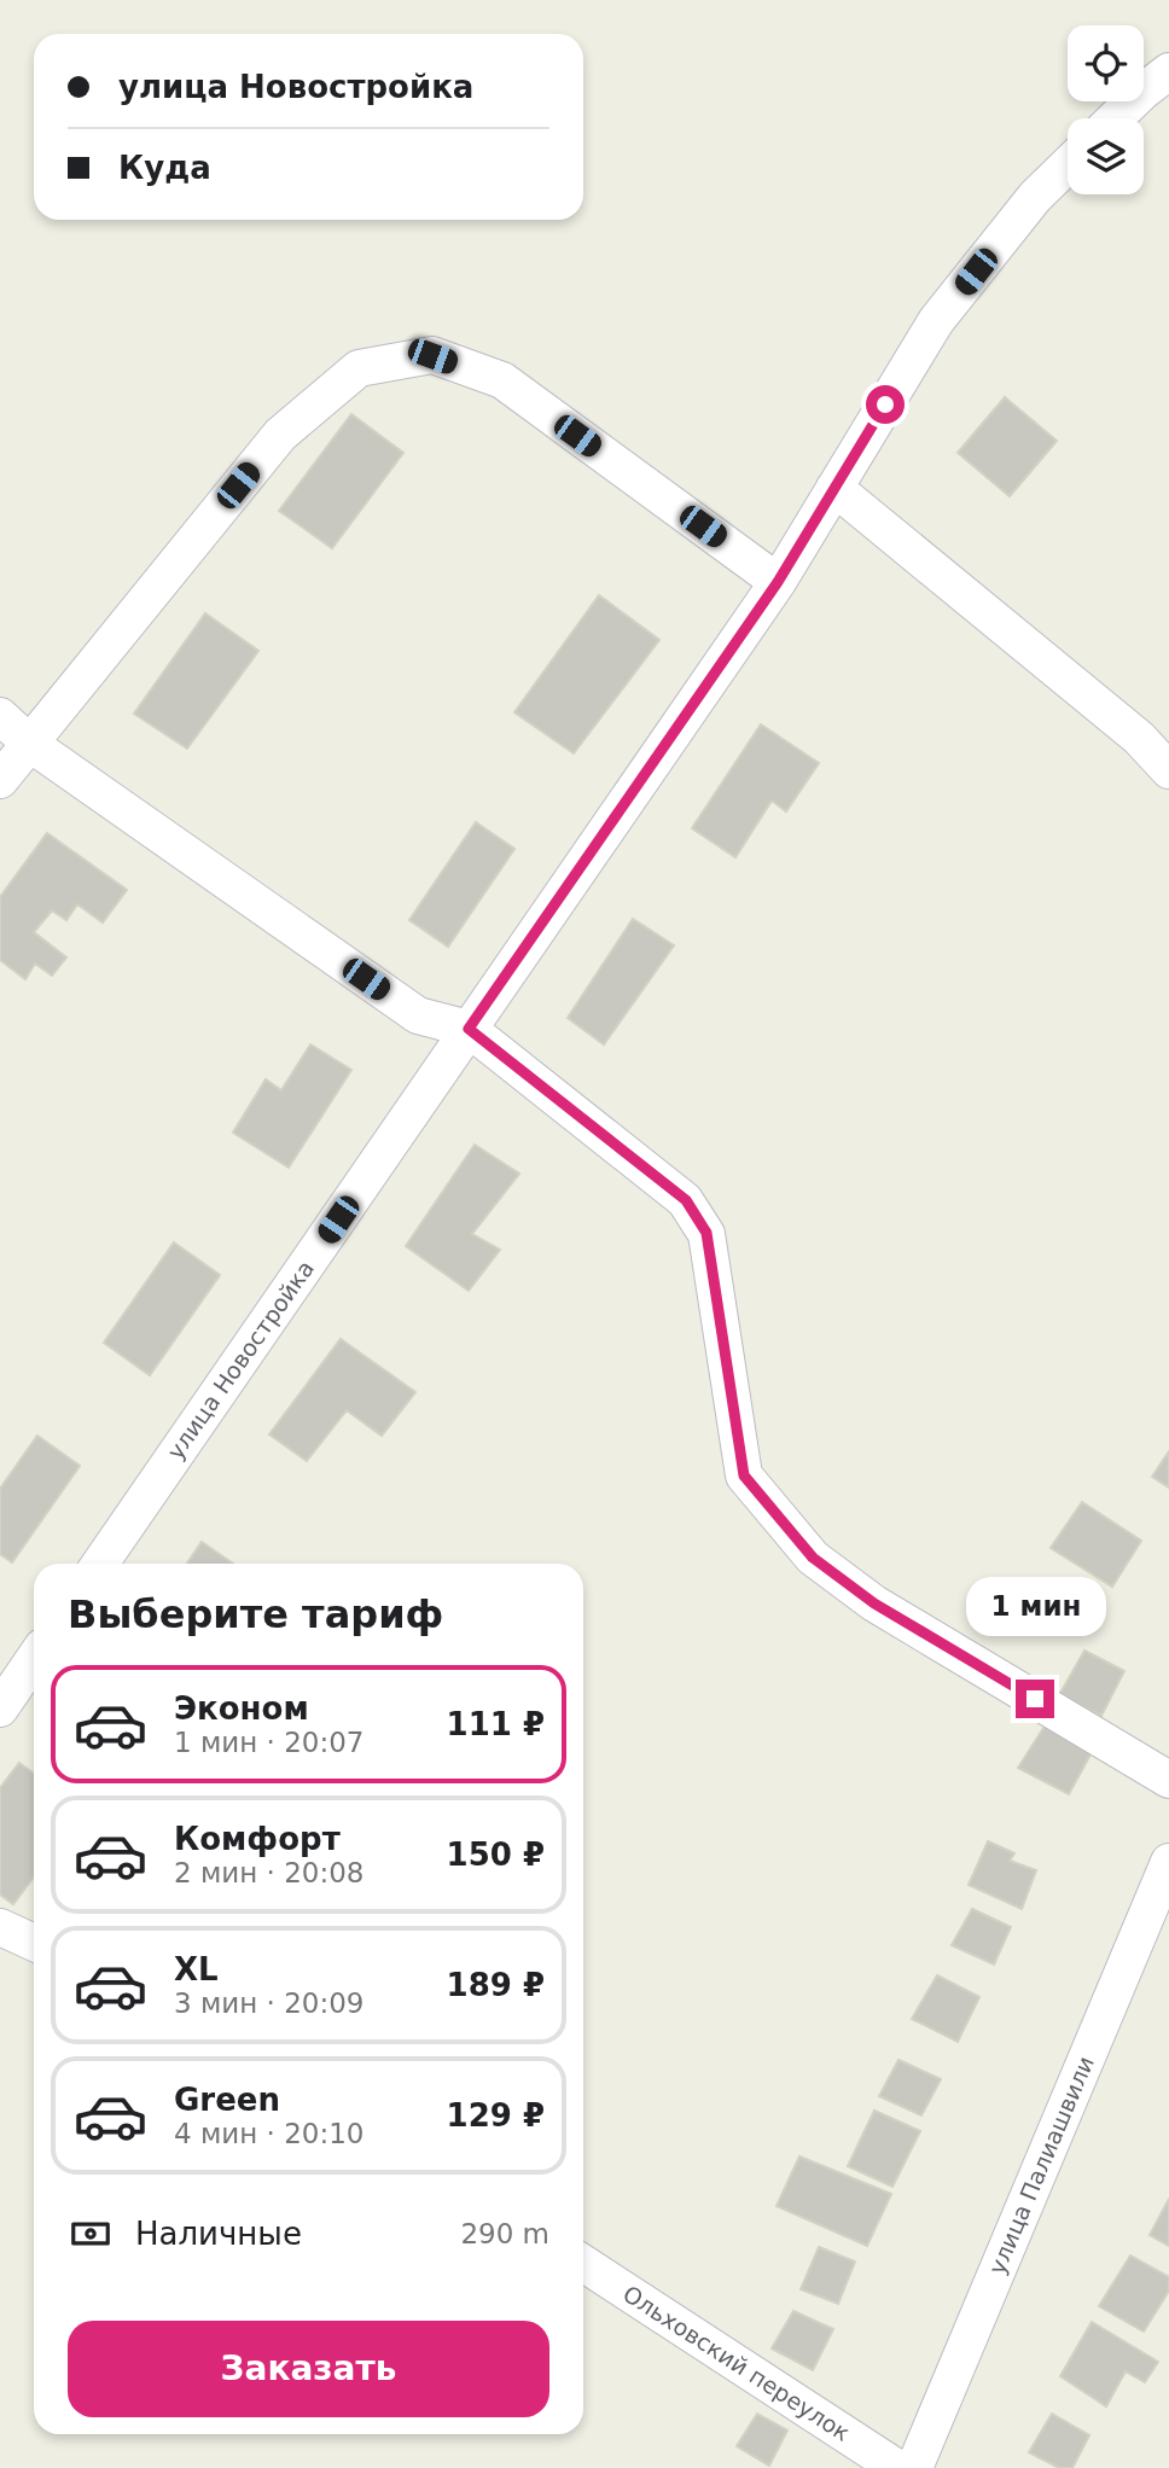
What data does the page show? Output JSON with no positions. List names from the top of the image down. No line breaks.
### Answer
{"streets":{"street":["улица Новостройка","улица Палиашвили","Ольховский переулок"]},"page":{"banner":["улица Новостройка","Куда"],"heading":"Выберите тариф","bubble":"1 мин","list":[{"name":"Эконом","note":"1 мин · 20:07","value":"111 ₽"},{"name":"Комфорт","note":"2 мин · 20:08","value":"150 ₽"},{"name":"XL","note":"3 мин · 20:09","value":"189 ₽"},{"name":"Green","note":"4 мин · 20:10","value":"129 ₽"}],"pay":["Наличные","290 m"],"buttons":"Заказать"}}
